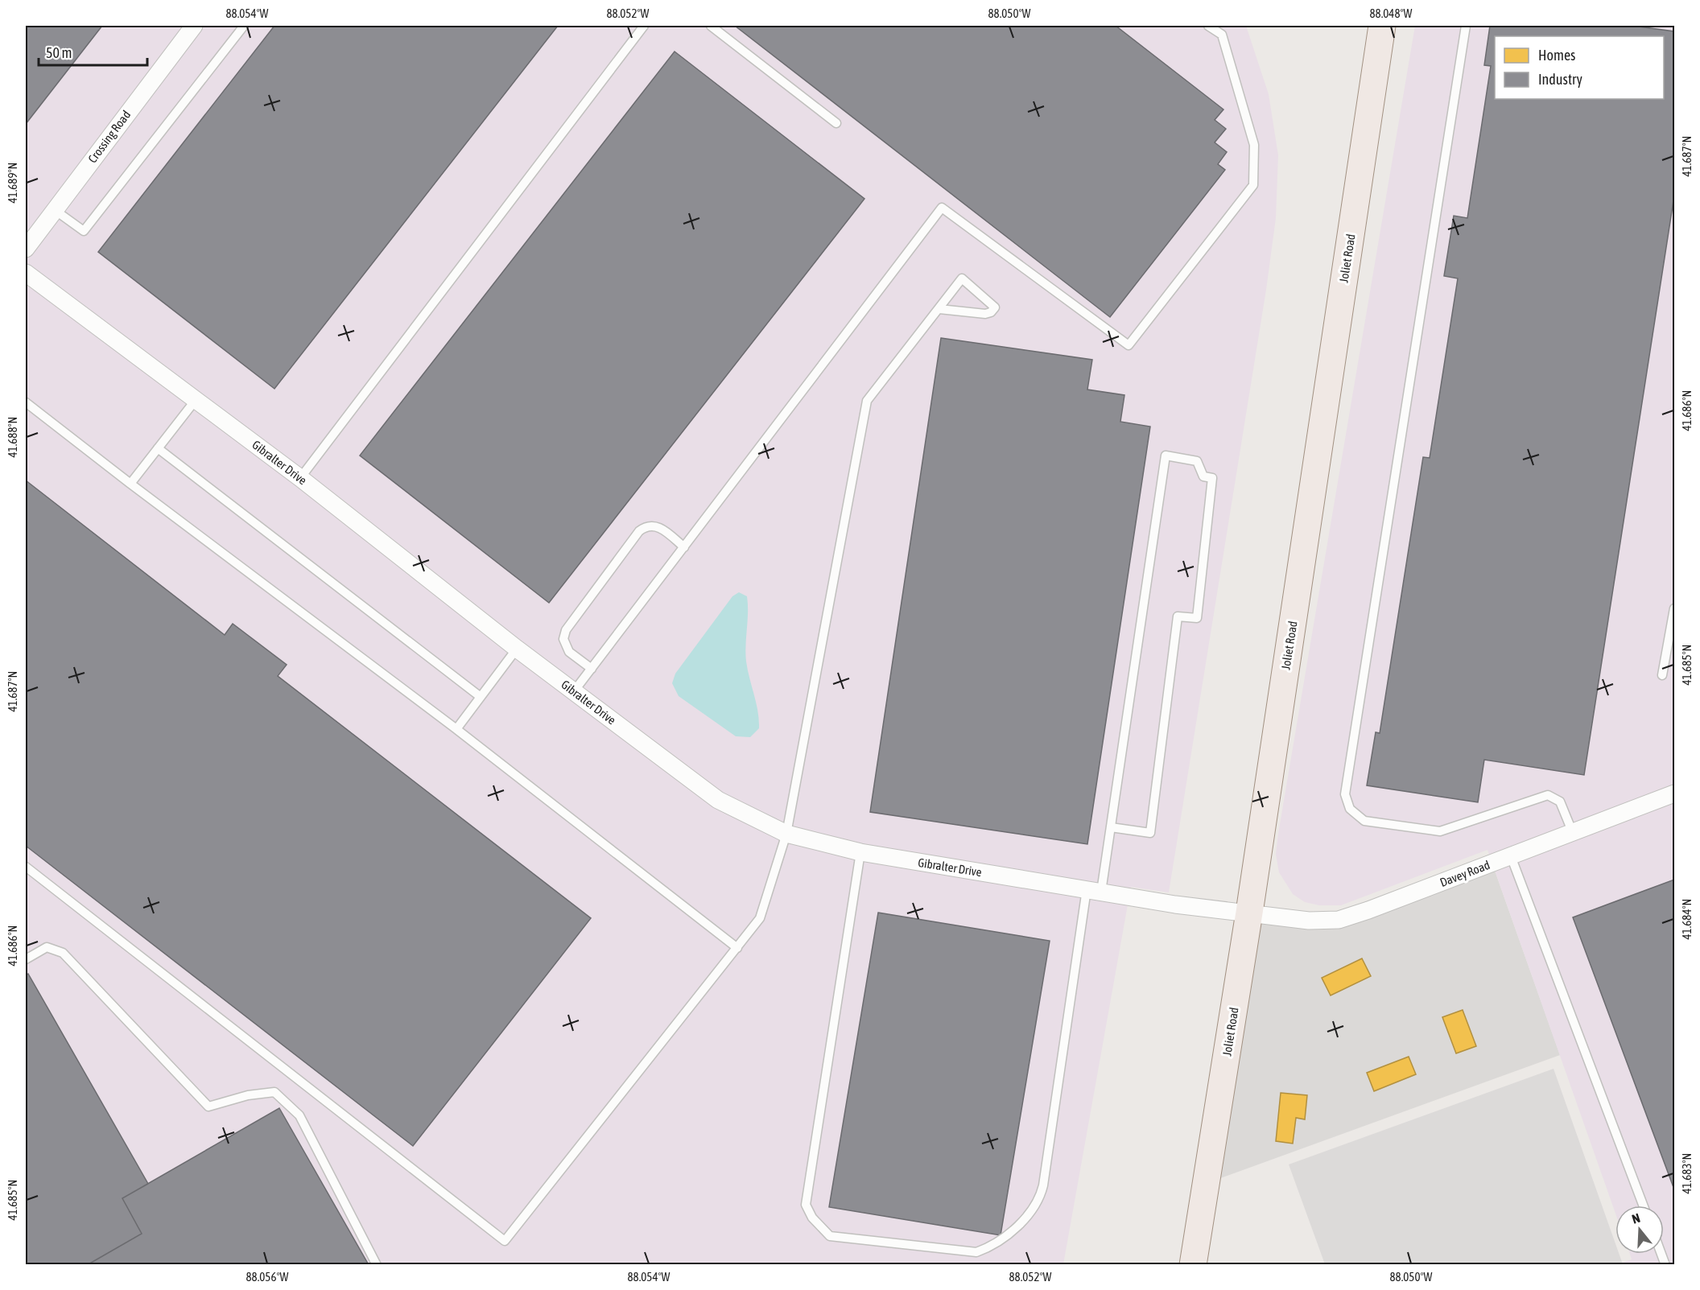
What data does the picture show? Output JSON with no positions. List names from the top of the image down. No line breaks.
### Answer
{"streets":{"main road":["Joliet Road"],"street":["Crossing Road","Gibralter Drive","Davey Road"]},"crossings":[["Joliet Road","Gibralter Drive"],["Joliet Road","Davey Road"],["Gibralter Drive","Davey Road"]],"legend":["Homes","Industry"],"scale_bar":"50 m","north":"top","coordinates":["88.054°W","88.052°W","88.050°W","88.048°W","41.687°N","41.689°N","41.686°N","41.688°N","41.685°N","41.684°N","41.683°N","88.056°W"]}
